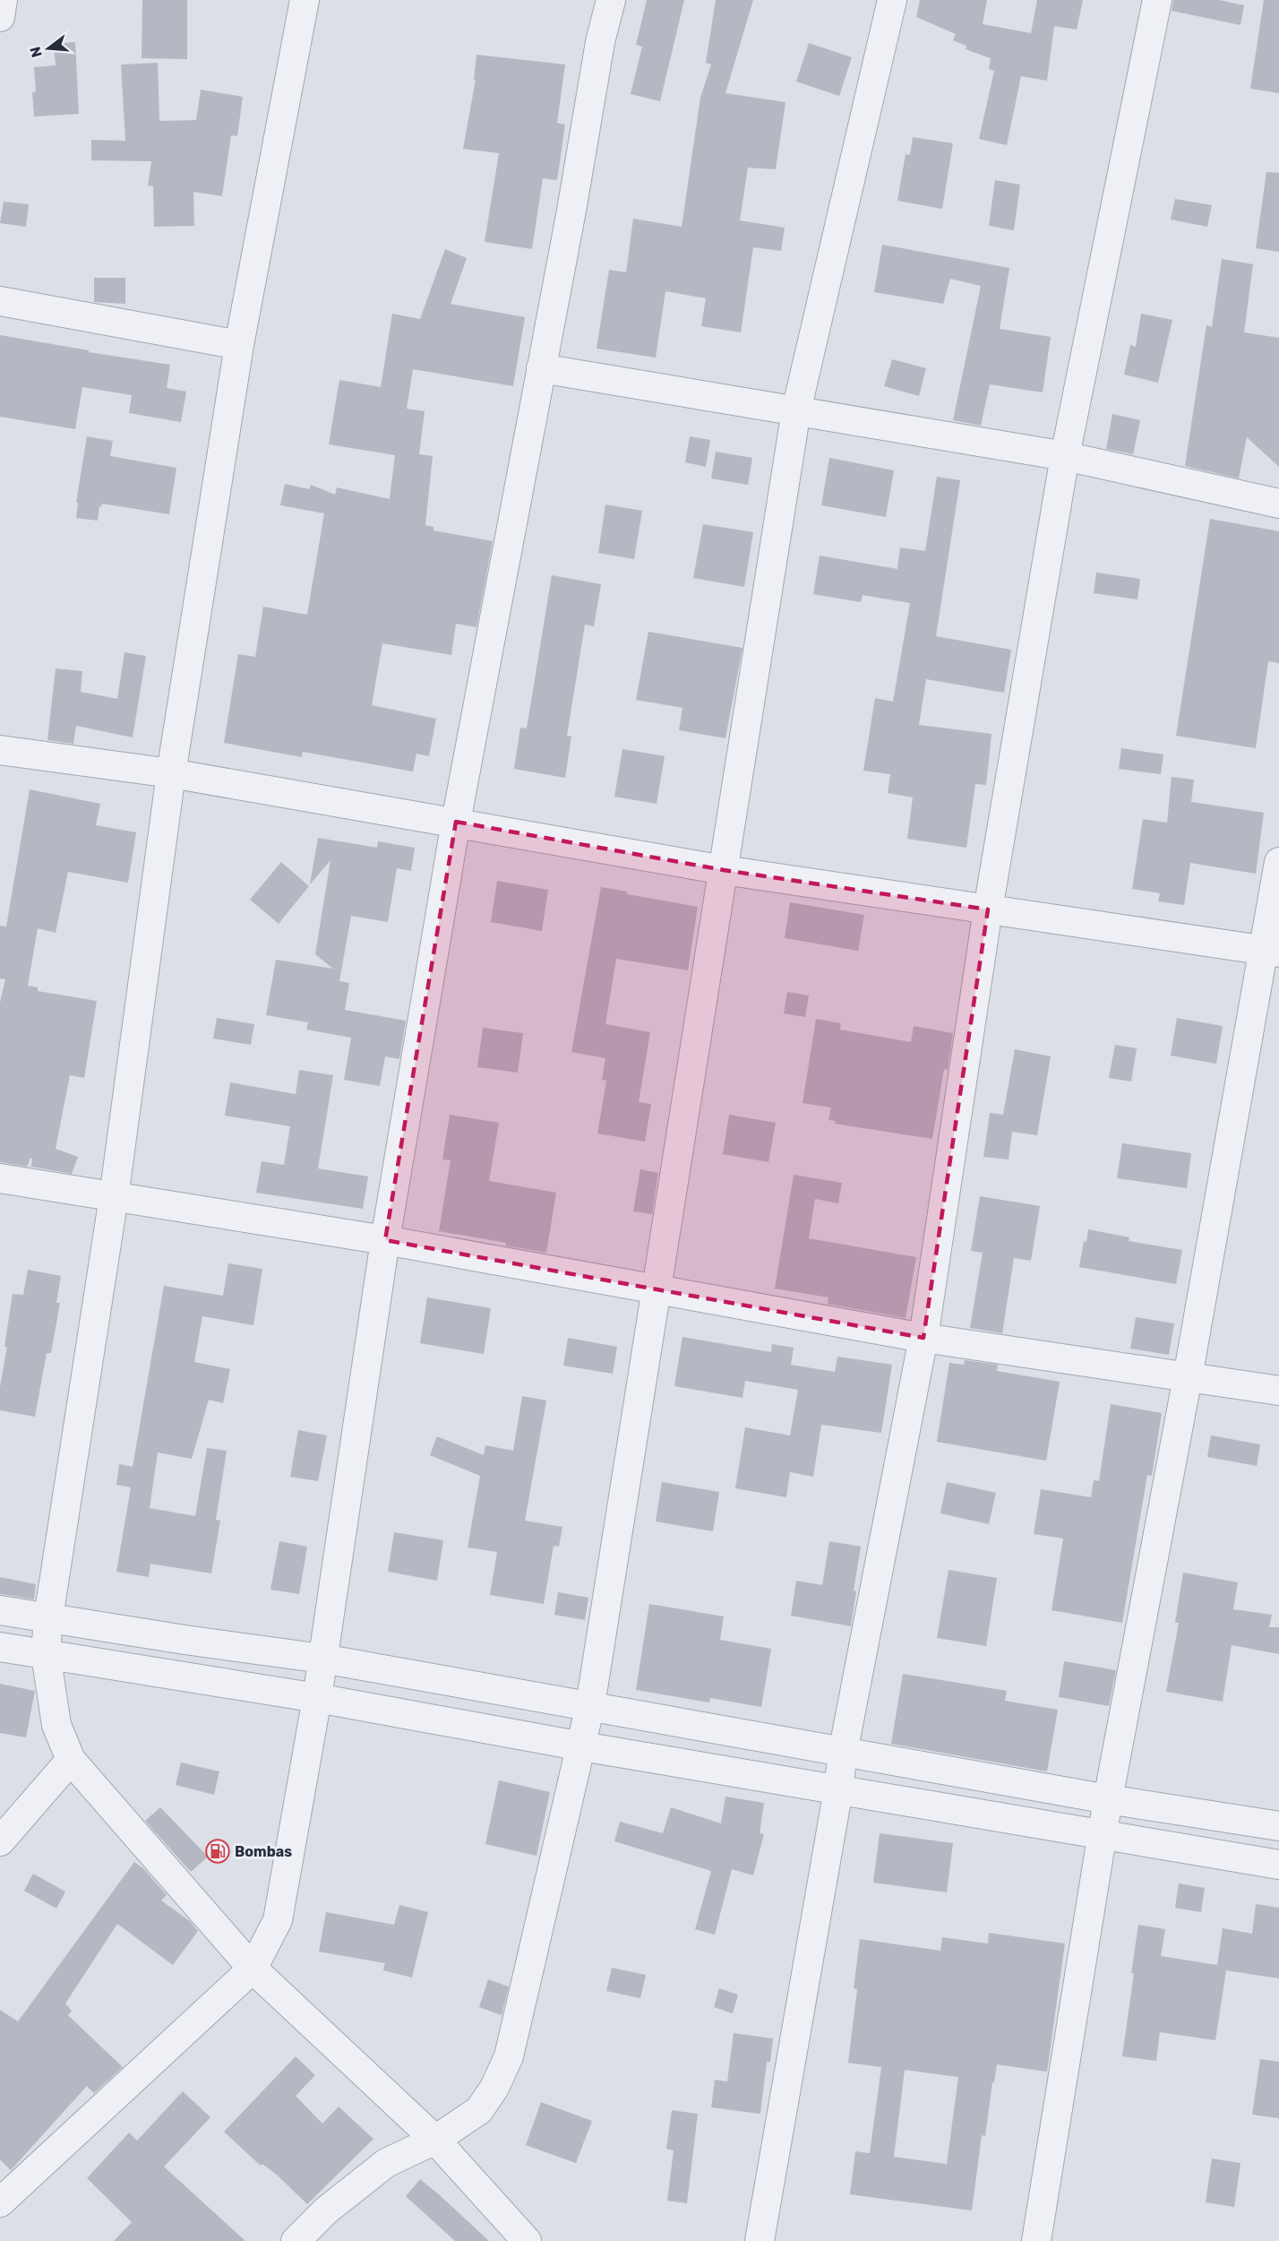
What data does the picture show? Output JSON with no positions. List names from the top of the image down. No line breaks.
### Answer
{"places":{"fuel station":["Bombas"]},"north":"left"}
